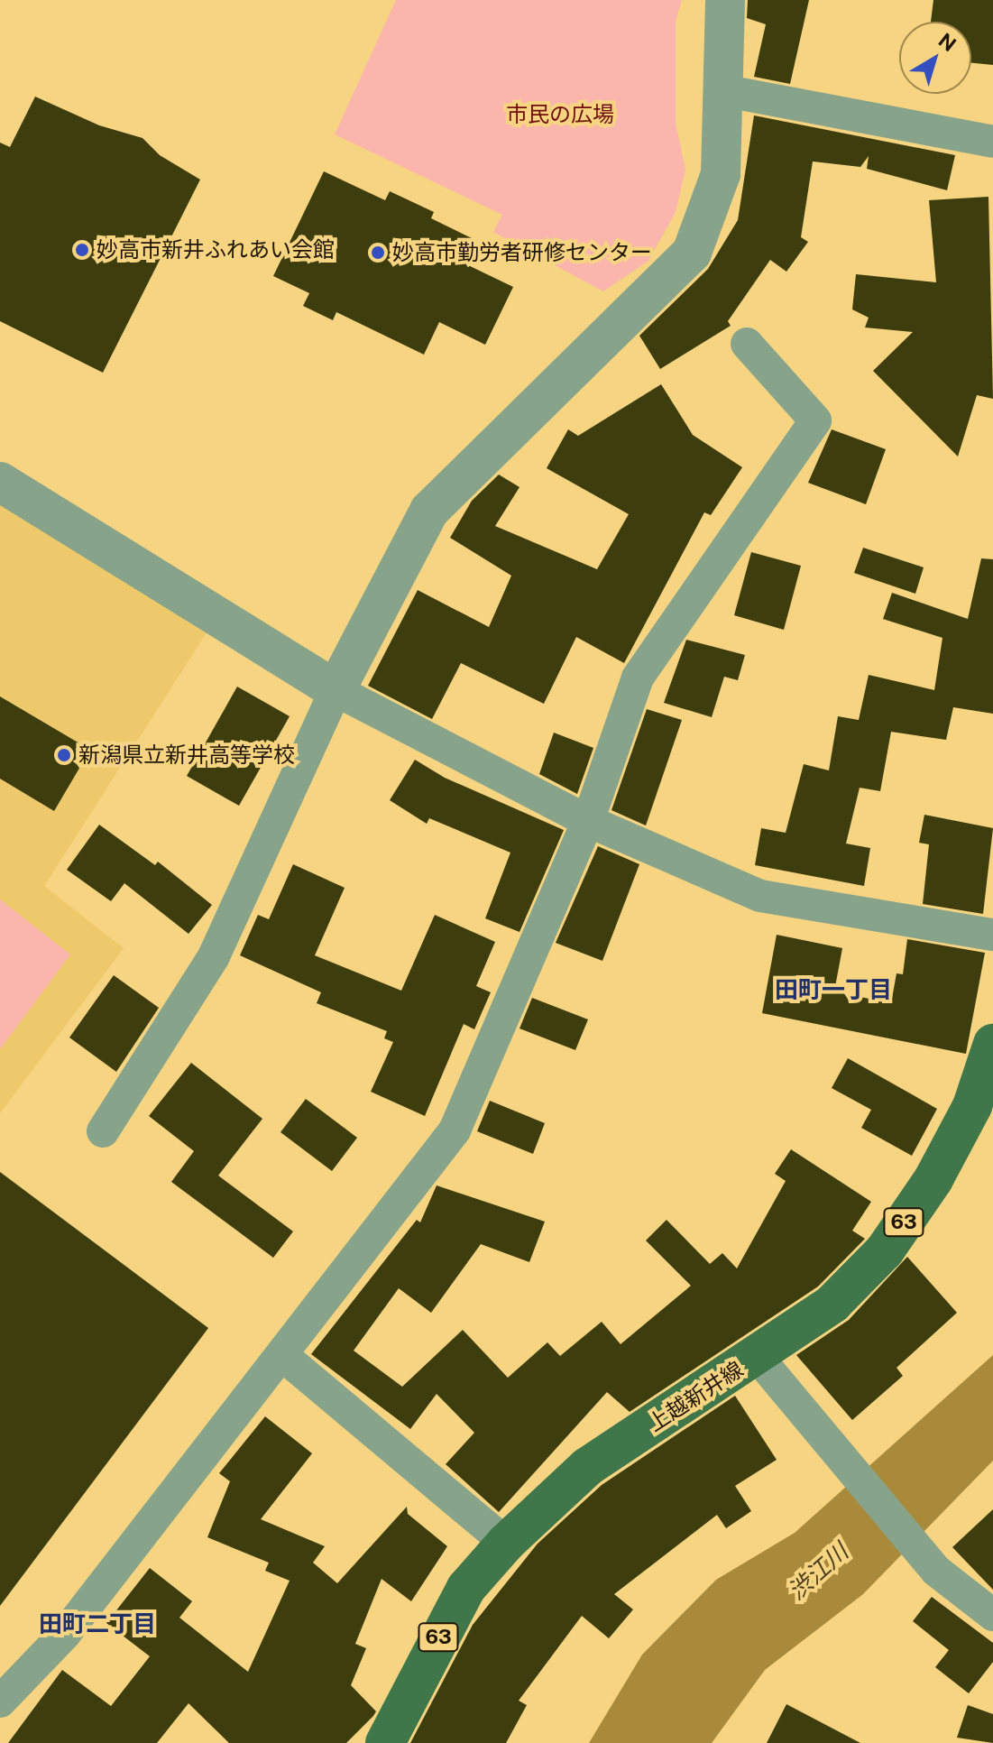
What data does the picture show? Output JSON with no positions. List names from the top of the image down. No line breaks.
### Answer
{"streets":{"main road":["63","上越新井線"]},"districts":["田町一丁目","田町二丁目"],"water":["渋江川"],"parks":["市民の広場"],"places":["妙高市新井ふれあい会館","妙高市勤労者研修センター","新潟県立新井高等学校"],"north":"top right"}
